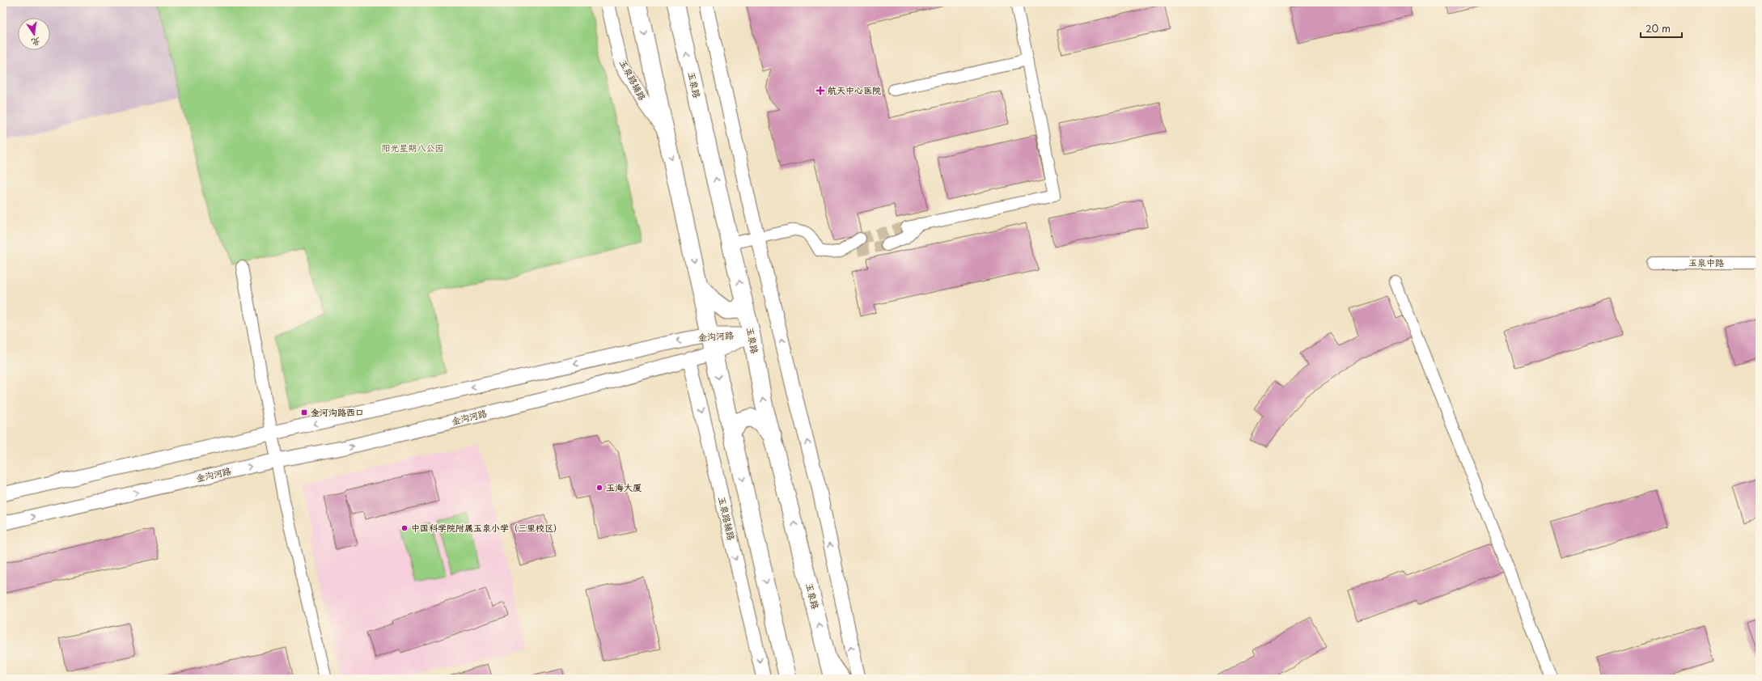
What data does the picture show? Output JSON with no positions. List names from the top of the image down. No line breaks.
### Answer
{"streets":{"main road":["玉泉路"],"street":["玉泉路辅路","玉泉中路","金沟河路"]},"crossings":[["玉泉路辅路","金沟河路"],["玉泉路","金沟河路"]],"parks":["阳光星期八公园"],"places":{"health":["航天中心医院"],"transit":["金河沟路西口"],"other":["玉海大厦","中国科学院附属玉泉小学（三里校区）"]},"scale_bar":"20 m","north":"bottom"}
